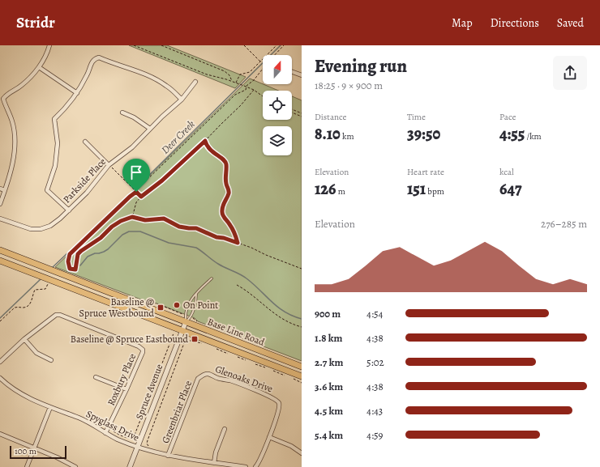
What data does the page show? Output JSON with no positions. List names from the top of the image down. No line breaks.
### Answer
{"streets":{"main road":["Base Line Road"],"street":["Parkside Place","Glenoaks Drive","Roxbury Place","Spruce Avenue","Greenbriar Place","Spyglass Drive"]},"crossings":[["Base Line Road","Spruce Avenue"],["Glenoaks Drive","Greenbriar Place"],["Roxbury Place","Spyglass Drive"],["Spruce Avenue","Spyglass Drive"],["Greenbriar Place","Spyglass Drive"]],"water":["Deer Creek"],"places":{"other":["On Point"],"transit":["Baseline @ Spruce Westbound","Baseline @ Spruce Eastbound"]},"scale_bar":"100 m","north":"top","page":{"header":"Stridr","nav":["Map","Directions","Saved"],"heading":["Evening run","18:25 · 9 × 900 m"],"stats":[["Distance","8.10 km"],["Time","39:50"],["Pace","4:55 /km"],["Elevation","126 m"],["Heart rate","151 bpm"],["kcal","647"]],"chart":["Elevation","276–285 m"],"list":[{"name":"900 m","note":"4:54"},{"name":"1.8 km","note":"4:38"},{"name":"2.7 km","note":"5:02"},{"name":"3.6 km","note":"4:38"},{"name":"4.5 km","note":"4:43"},{"name":"5.4 km","note":"4:59"}],"scale":"100 m"}}
